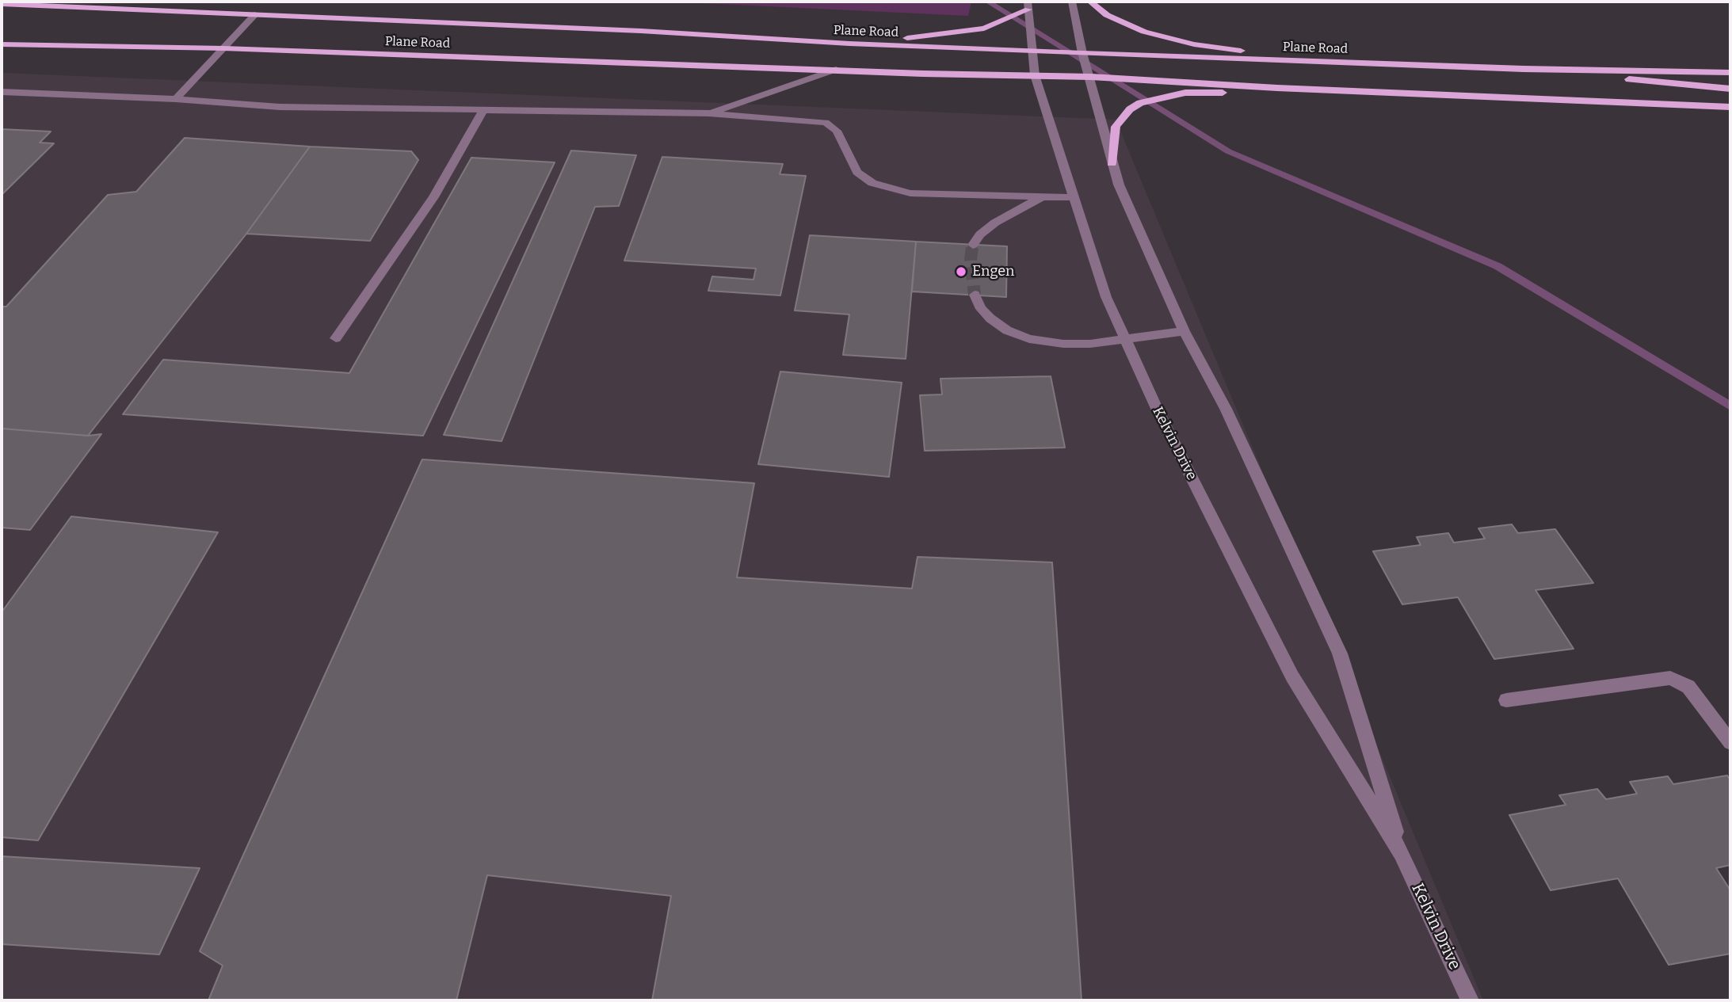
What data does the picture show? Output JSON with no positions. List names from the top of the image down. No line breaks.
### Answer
{"streets":{"main road":["Plane Road"],"street":["Kelvin Drive"]},"crossings":[["Plane Road","Kelvin Drive"]],"places":["Engen"]}
